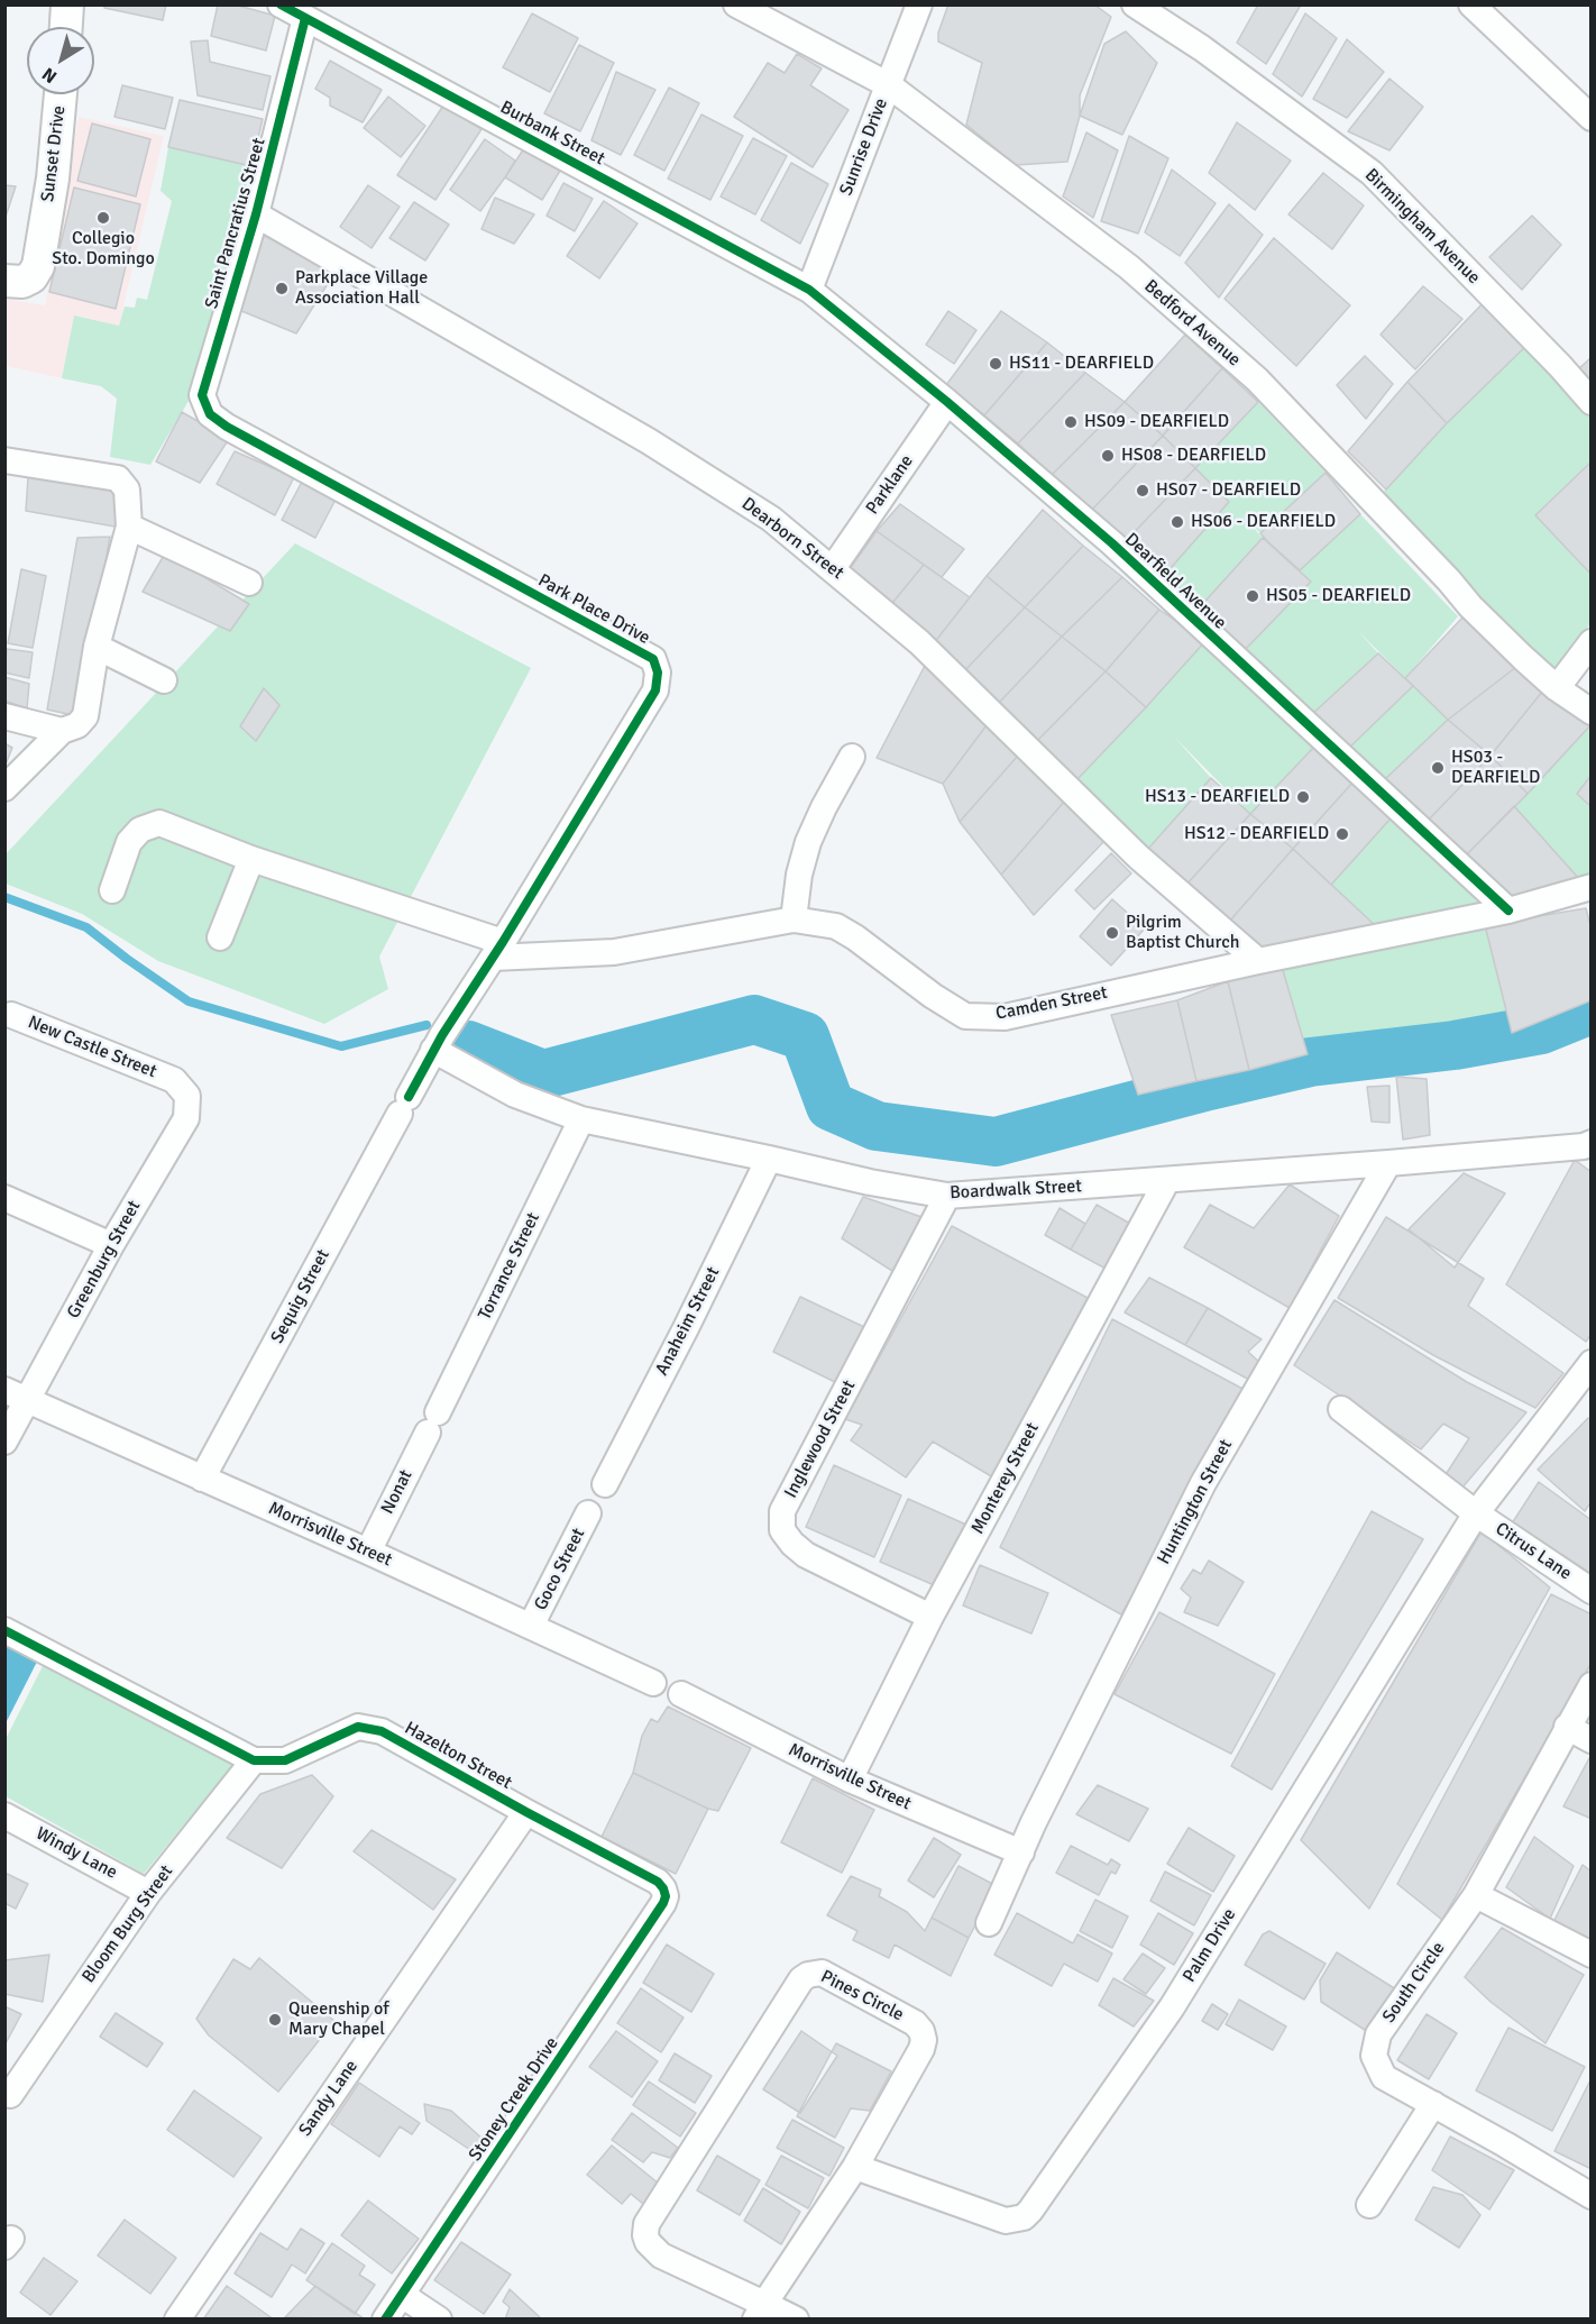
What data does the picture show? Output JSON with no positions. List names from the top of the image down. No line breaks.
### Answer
{"streets":{"street":["Burbank Street","Sunrise Drive","Sunset Drive","Saint Pancratius Street","Birmingham Avenue","Bedford Avenue","Parklane","Dearborn Street","Dearfield Avenue","Park Place Drive","Camden Street","New Castle Street","Boardwalk Street","Greenburg Street","Torrance Street","Sequig Street","Anaheim Street","Inglewood Street","Monterey Street","Nonat","Huntington Street","Morrisville Street","Citrus Lane","Goco Street","Hazelton Street","Windy Lane","Bloom Burg Street","Palm Drive","South Circle","Pines Circle","Sandy Lane","Stoney Creek Drive"]},"crossings":[["Burbank Street","Sunrise Drive"],["Burbank Street","Saint Pancratius Street"],["Burbank Street","Dearfield Avenue"],["Sunrise Drive","Bedford Avenue"],["Sunrise Drive","Dearfield Avenue"],["Saint Pancratius Street","Dearborn Street"],["Saint Pancratius Street","Park Place Drive"],["Parklane","Dearborn Street"],["Parklane","Dearfield Avenue"],["Dearborn Street","Camden Street"],["Dearfield Avenue","Camden Street"],["Park Place Drive","Camden Street"],["Park Place Drive","Boardwalk Street"],["Park Place Drive","Sequig Street"],["New Castle Street","Greenburg Street"],["Boardwalk Street","Torrance Street"],["Boardwalk Street","Sequig Street"],["Boardwalk Street","Anaheim Street"],["Boardwalk Street","Inglewood Street"],["Boardwalk Street","Monterey Street"],["Boardwalk Street","Huntington Street"],["Greenburg Street","Morrisville Street"],["Torrance Street","Nonat"],["Sequig Street","Morrisville Street"],["Inglewood Street","Monterey Street"],["Monterey Street","Morrisville Street"],["Nonat","Morrisville Street"],["Huntington Street","Morrisville Street"],["Morrisville Street","Goco Street"],["Citrus Lane","Palm Drive"],["Hazelton Street","Bloom Burg Street"],["Hazelton Street","Sandy Lane"],["Hazelton Street","Stoney Creek Drive"],["Windy Lane","Bloom Burg Street"],["Palm Drive","Pines Circle"]],"places":["Collegio Sto. Domingo","Parkplace Village Association Hall","HS11 - DEARFIELD","HS09 - DEARFIELD","HS08 - DEARFIELD","HS07 - DEARFIELD","HS06 - DEARFIELD","HS05 - DEARFIELD","HS03 - DEARFIELD","HS13 - DEARFIELD","HS12 - DEARFIELD","Pilgrim Baptist Church","Queenship of Mary Chapel"],"north":"bottom left"}
